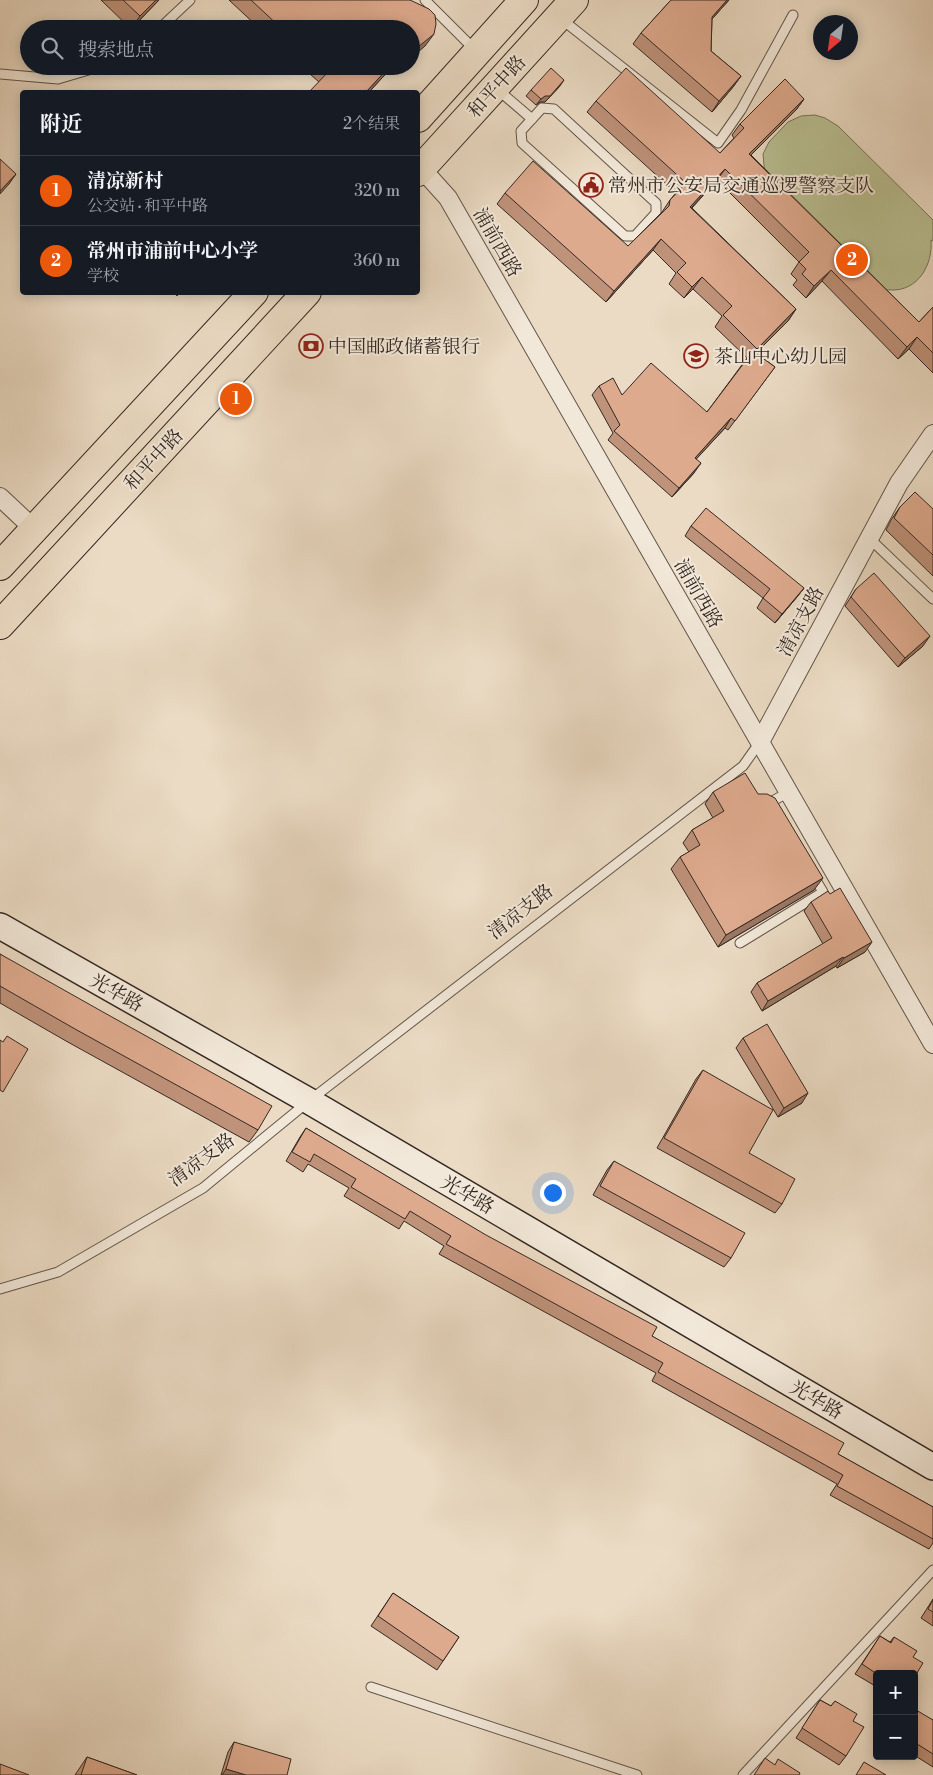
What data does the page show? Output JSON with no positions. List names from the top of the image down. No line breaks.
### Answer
{"streets":{"main road":["和平中路","光华路"],"street":["浦前西路","清凉支路"]},"crossings":[["浦前西路","清凉支路"],["清凉支路","光华路"]],"places":{"public building":["常州市公安局交通巡逻警察支队"],"bank":["中国邮政储蓄银行"],"school or university":["茶山中心幼儿园"]},"north":"bottom left","page":{"search":"搜索地点","heading":["附近","2个结果"],"list":[{"mark":"1","name":"清凉新村","note":"公交站 · 和平中路","value":"320 m"},{"mark":"2","name":"常州市浦前中心小学","note":"学校","value":"360 m"}],"pins":["2","1"],"map_buttons":["+","−"]}}
